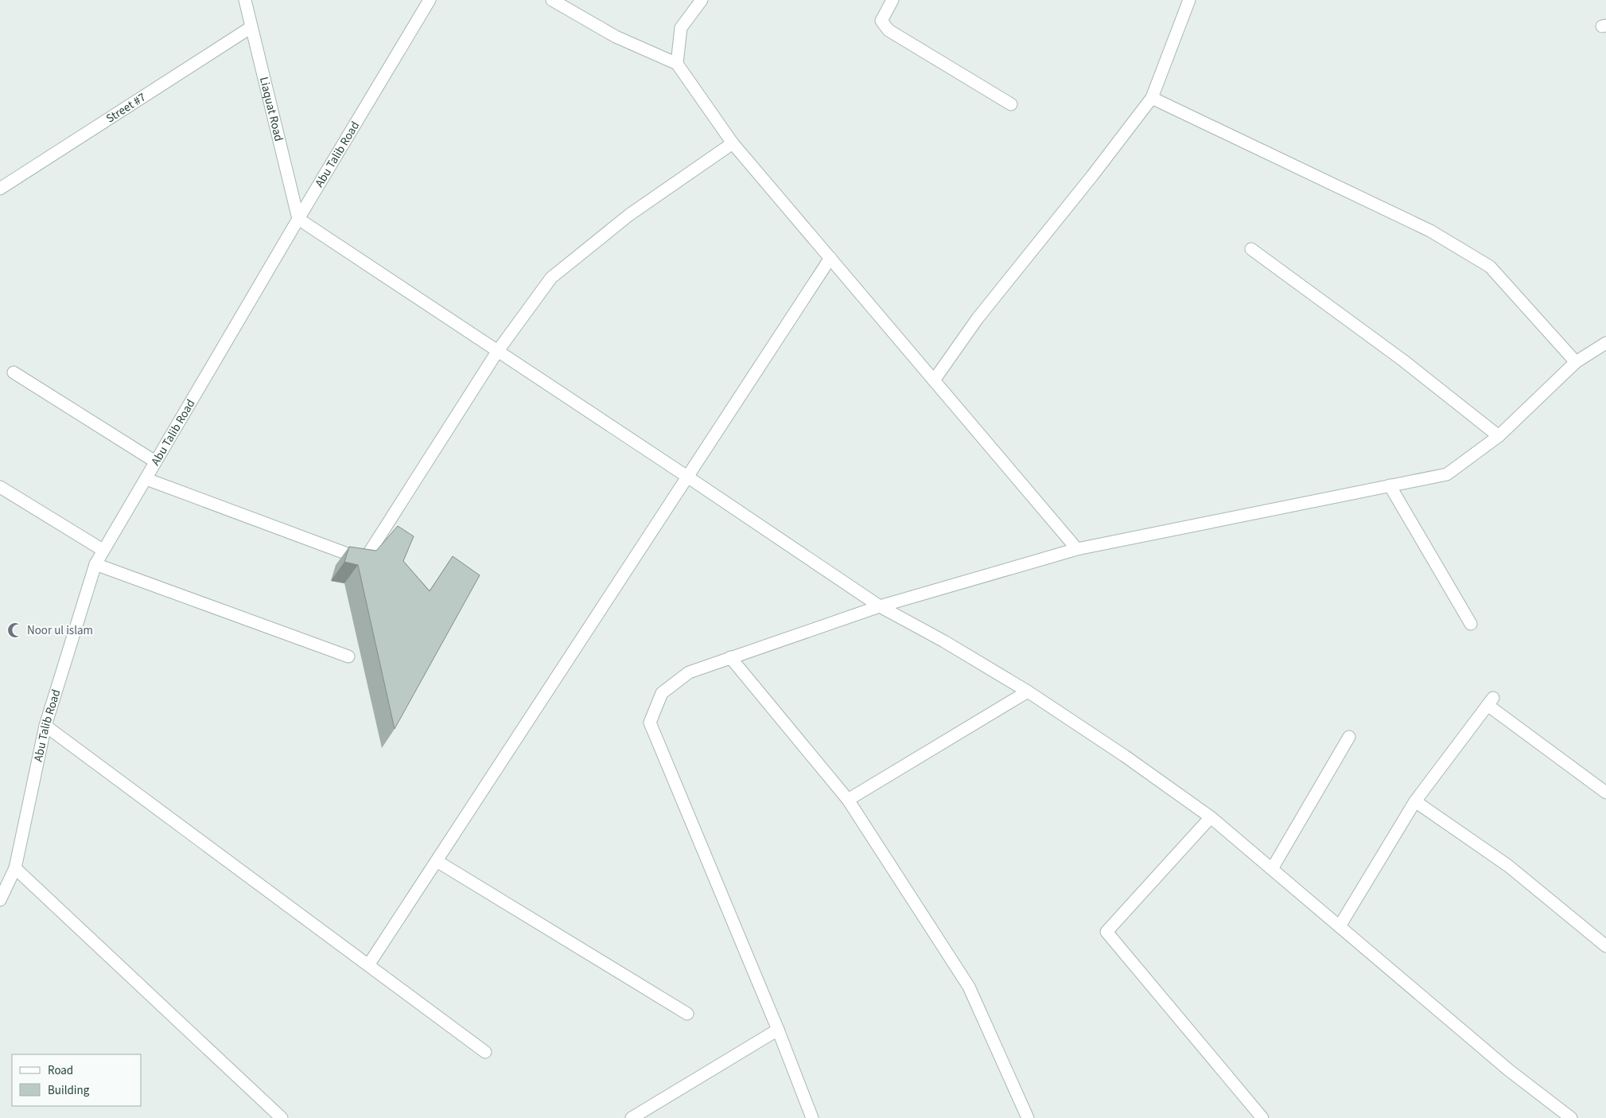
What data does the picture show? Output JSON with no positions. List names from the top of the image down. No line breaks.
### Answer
{"streets":{"street":["Street #7","Liaquat Road","Abu Talib Road"]},"crossings":[["Street #7","Liaquat Road"],["Liaquat Road","Abu Talib Road"]],"places":{"mosque":["Noor ul islam"]},"legend":["Road","Building"]}
